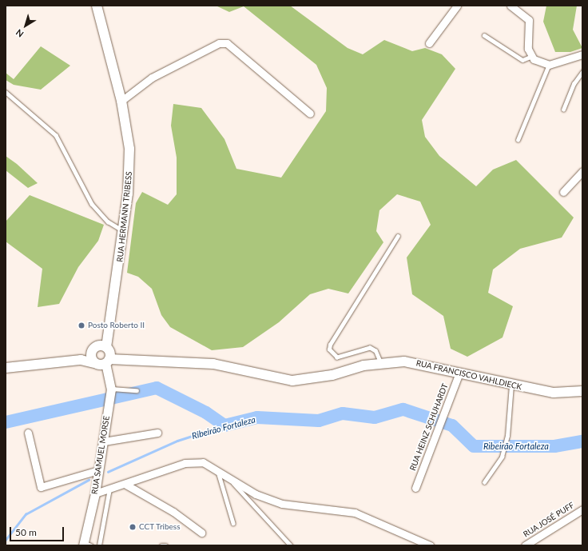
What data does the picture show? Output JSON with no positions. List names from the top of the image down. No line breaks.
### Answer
{"streets":{"main road":["RUA HERMANN TRIBESS","RUA FRANCISCO VAHLDIECK"],"street":["RUA HEINZ SCHUHARDT","RUA SAMUEL MORSE","RUA JOSÉ PUFF"]},"crossings":[["RUA FRANCISCO VAHLDIECK","RUA HEINZ SCHUHARDT"],["RUA FRANCISCO VAHLDIECK","RUA SAMUEL MORSE"]],"water":["Ribeirão Fortaleza"],"places":["Posto Roberto II","CCT Tribess"],"scale_bar":"50 m","north":"bottom left"}
